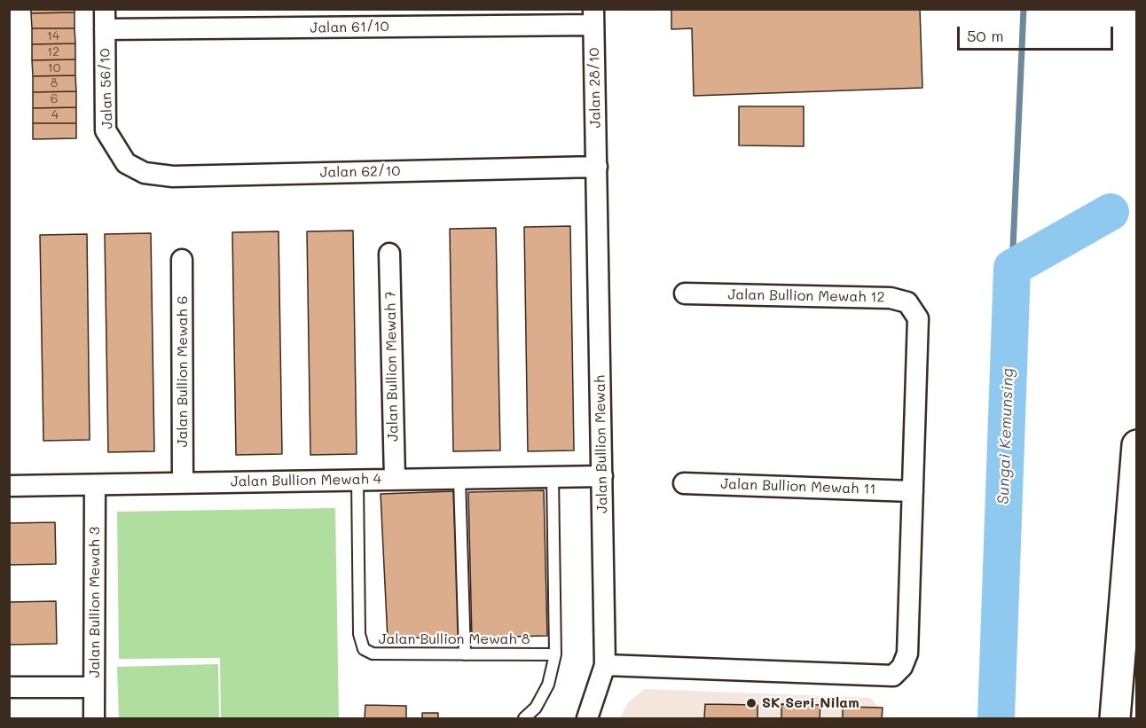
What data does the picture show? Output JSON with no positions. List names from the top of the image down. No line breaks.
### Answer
{"streets":{"street":["Jalan 61/10","Jalan 28/10","Jalan 56/10","Jalan 62/10","Jalan Bullion Mewah 12","Jalan Bullion Mewah 7","Jalan Bullion Mewah 6","Jalan Bullion Mewah","Jalan Bullion Mewah 4","Jalan Bullion Mewah 11","Jalan Bullion Mewah 3"],"lane":["Jalan Bullion Mewah 8"]},"crossings":[["Jalan 61/10","Jalan 28/10"],["Jalan 61/10","Jalan 56/10"],["Jalan 28/10","Jalan 62/10"],["Jalan 28/10","Jalan Bullion Mewah"],["Jalan 56/10","Jalan 62/10"],["Jalan 62/10","Jalan Bullion Mewah"],["Jalan Bullion Mewah 12","Jalan Bullion Mewah 11"],["Jalan Bullion Mewah 7","Jalan Bullion Mewah 4"],["Jalan Bullion Mewah 6","Jalan Bullion Mewah 4"],["Jalan Bullion Mewah","Jalan Bullion Mewah 4"],["Jalan Bullion Mewah 4","Jalan Bullion Mewah 3"],["Jalan Bullion Mewah 4","Jalan Bullion Mewah 8"]],"water":["Sungai Kemunsing"],"places":["SK Seri Nilam"],"house_numbers":["14","12","10","8","6","4"],"scale_bar":"50 m"}
